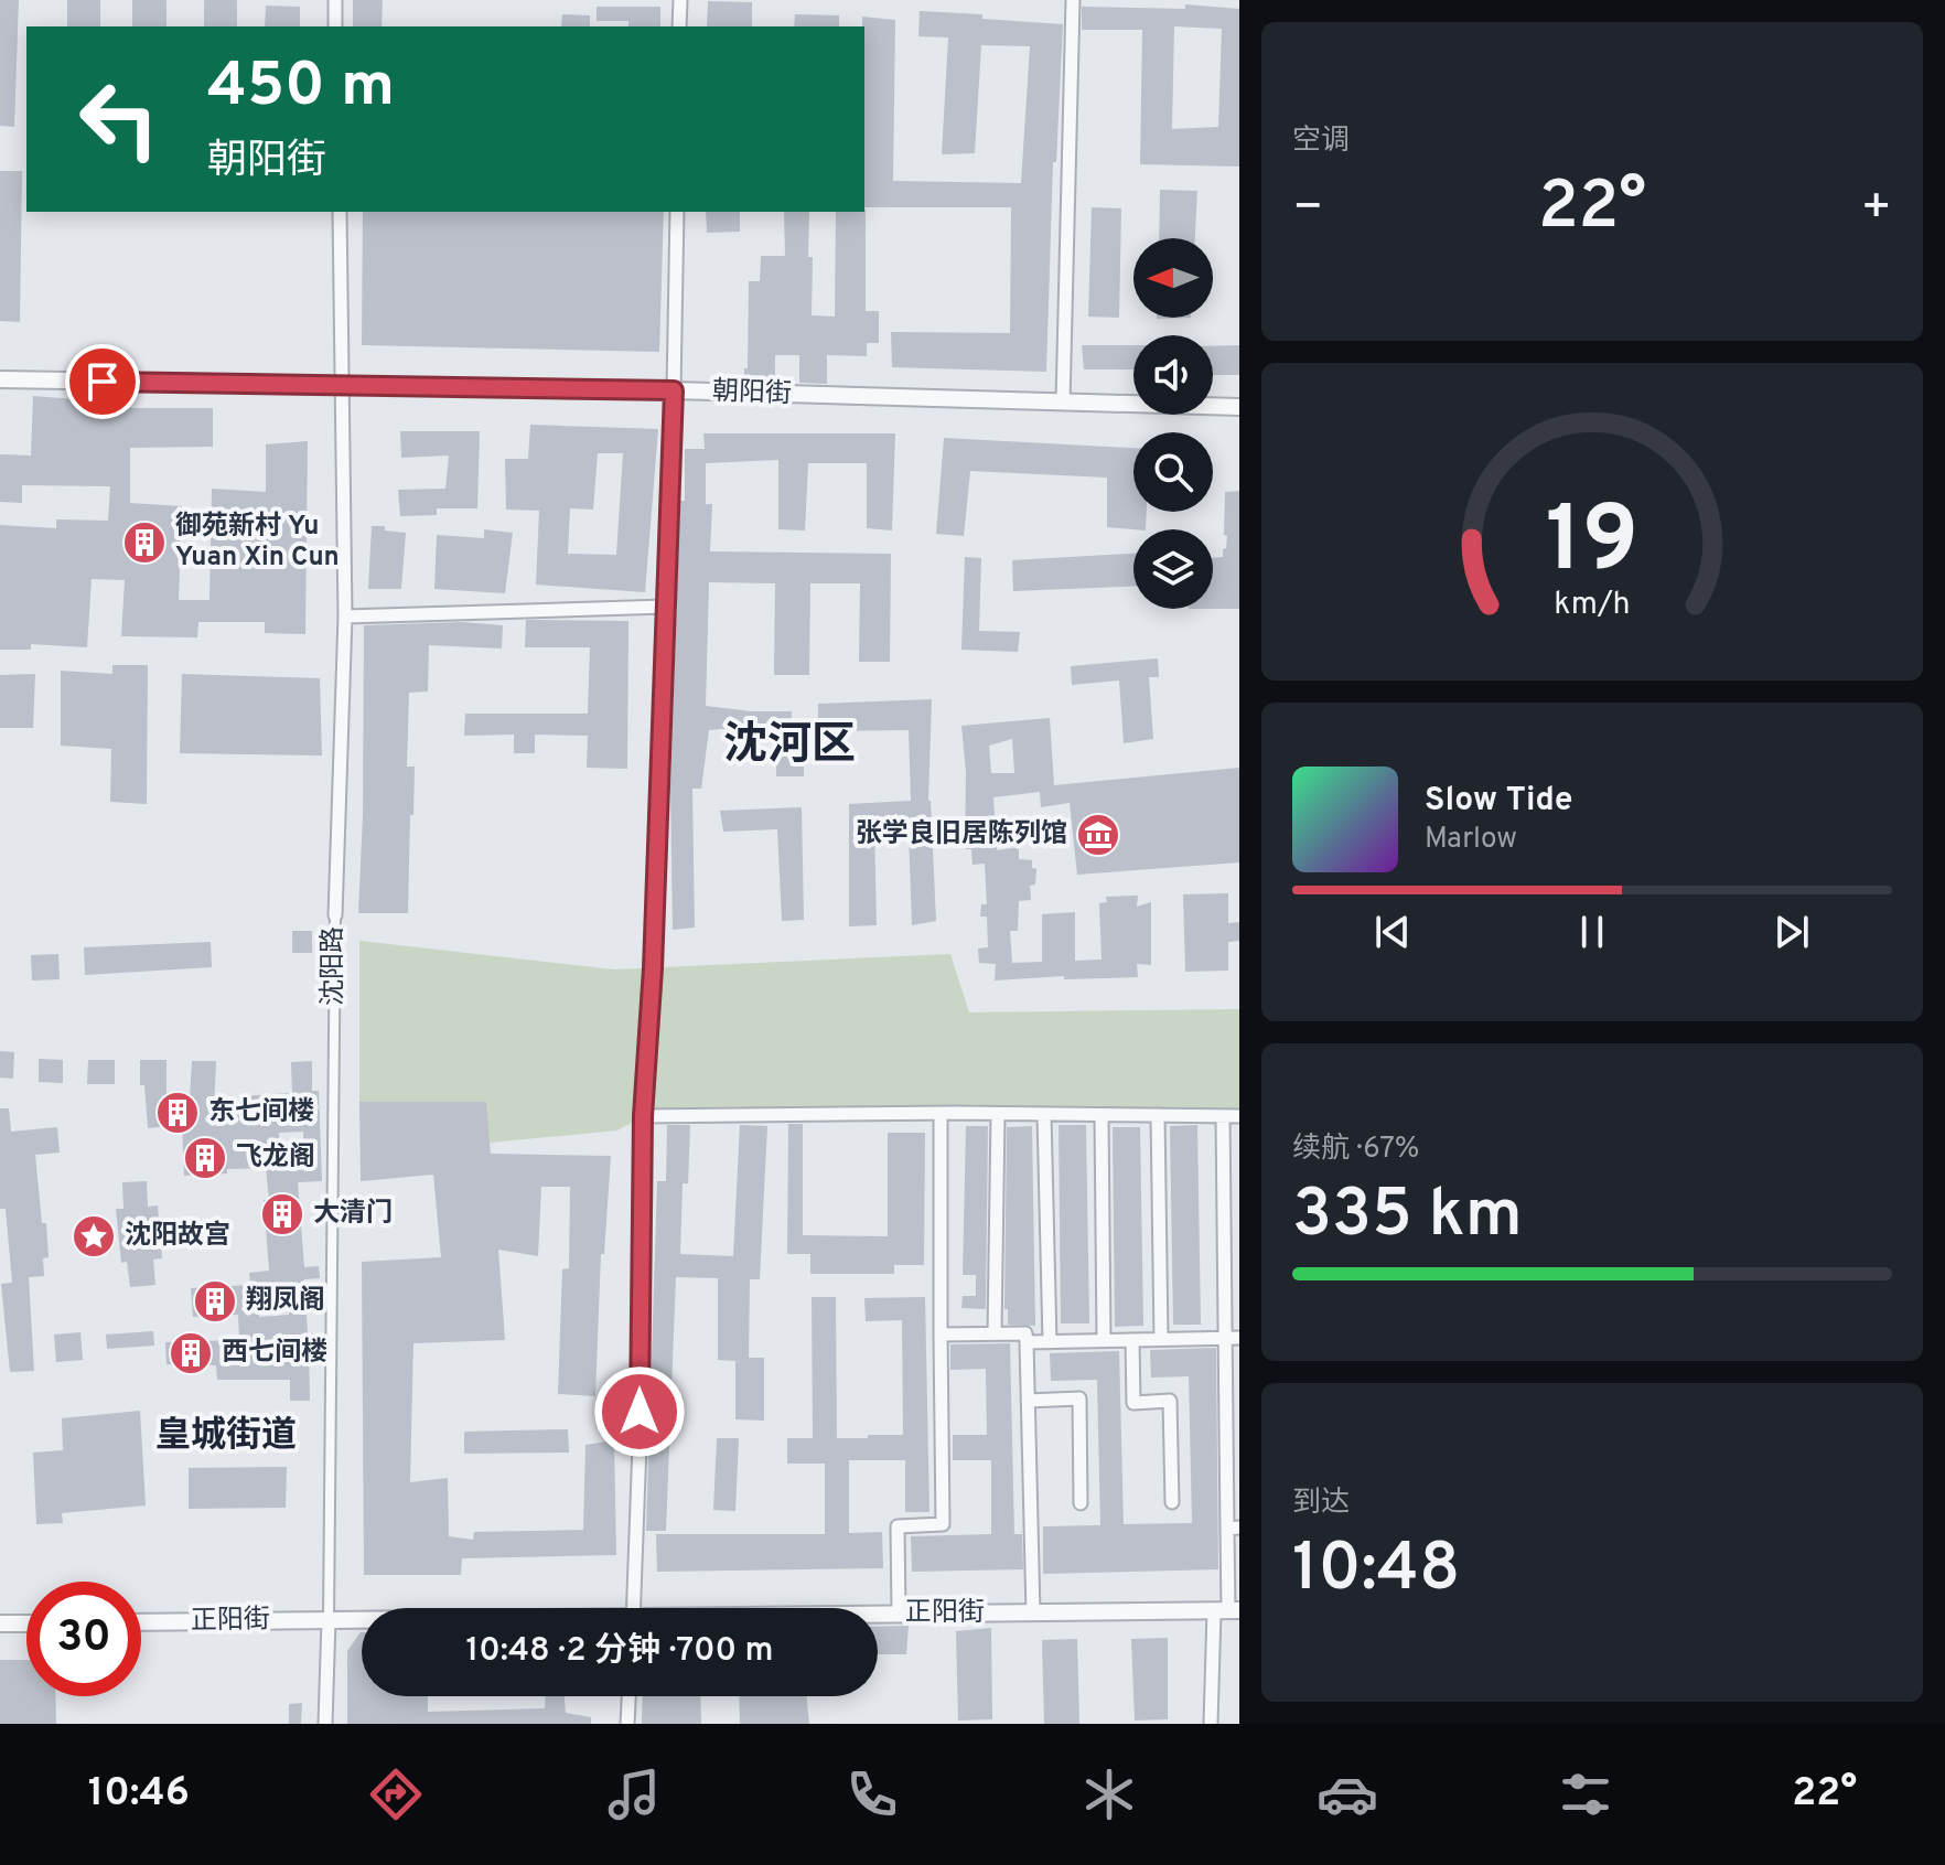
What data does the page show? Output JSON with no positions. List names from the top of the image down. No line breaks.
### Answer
{"streets":{"street":["朝阳街","沈阳路","正阳街"]},"crossings":[["朝阳街","沈阳路"],["沈阳路","正阳街"]],"districts":["沈河区","皇城街道"],"places":{"building":["御苑新村 Yu Yuan Xin Cun","东七间楼","飞龙阁","大清门","翔凤阁","西七间楼"],"museum":["张学良旧居陈列馆"],"place":["沈阳故宫"]},"north":"left","page":{"tile":["空调",["续航 · 67%","335 km"],["到达","10:48"]],"turn":["450 m","朝阳街"],"heat":["−","22°","+"],"song":["Slow Tide","Marlow"],"limit":"30","trip":"10:48 · 2 分钟 · 700 m","tabs":["10:46","22°"],"gauge":["19","km/h"]}}
